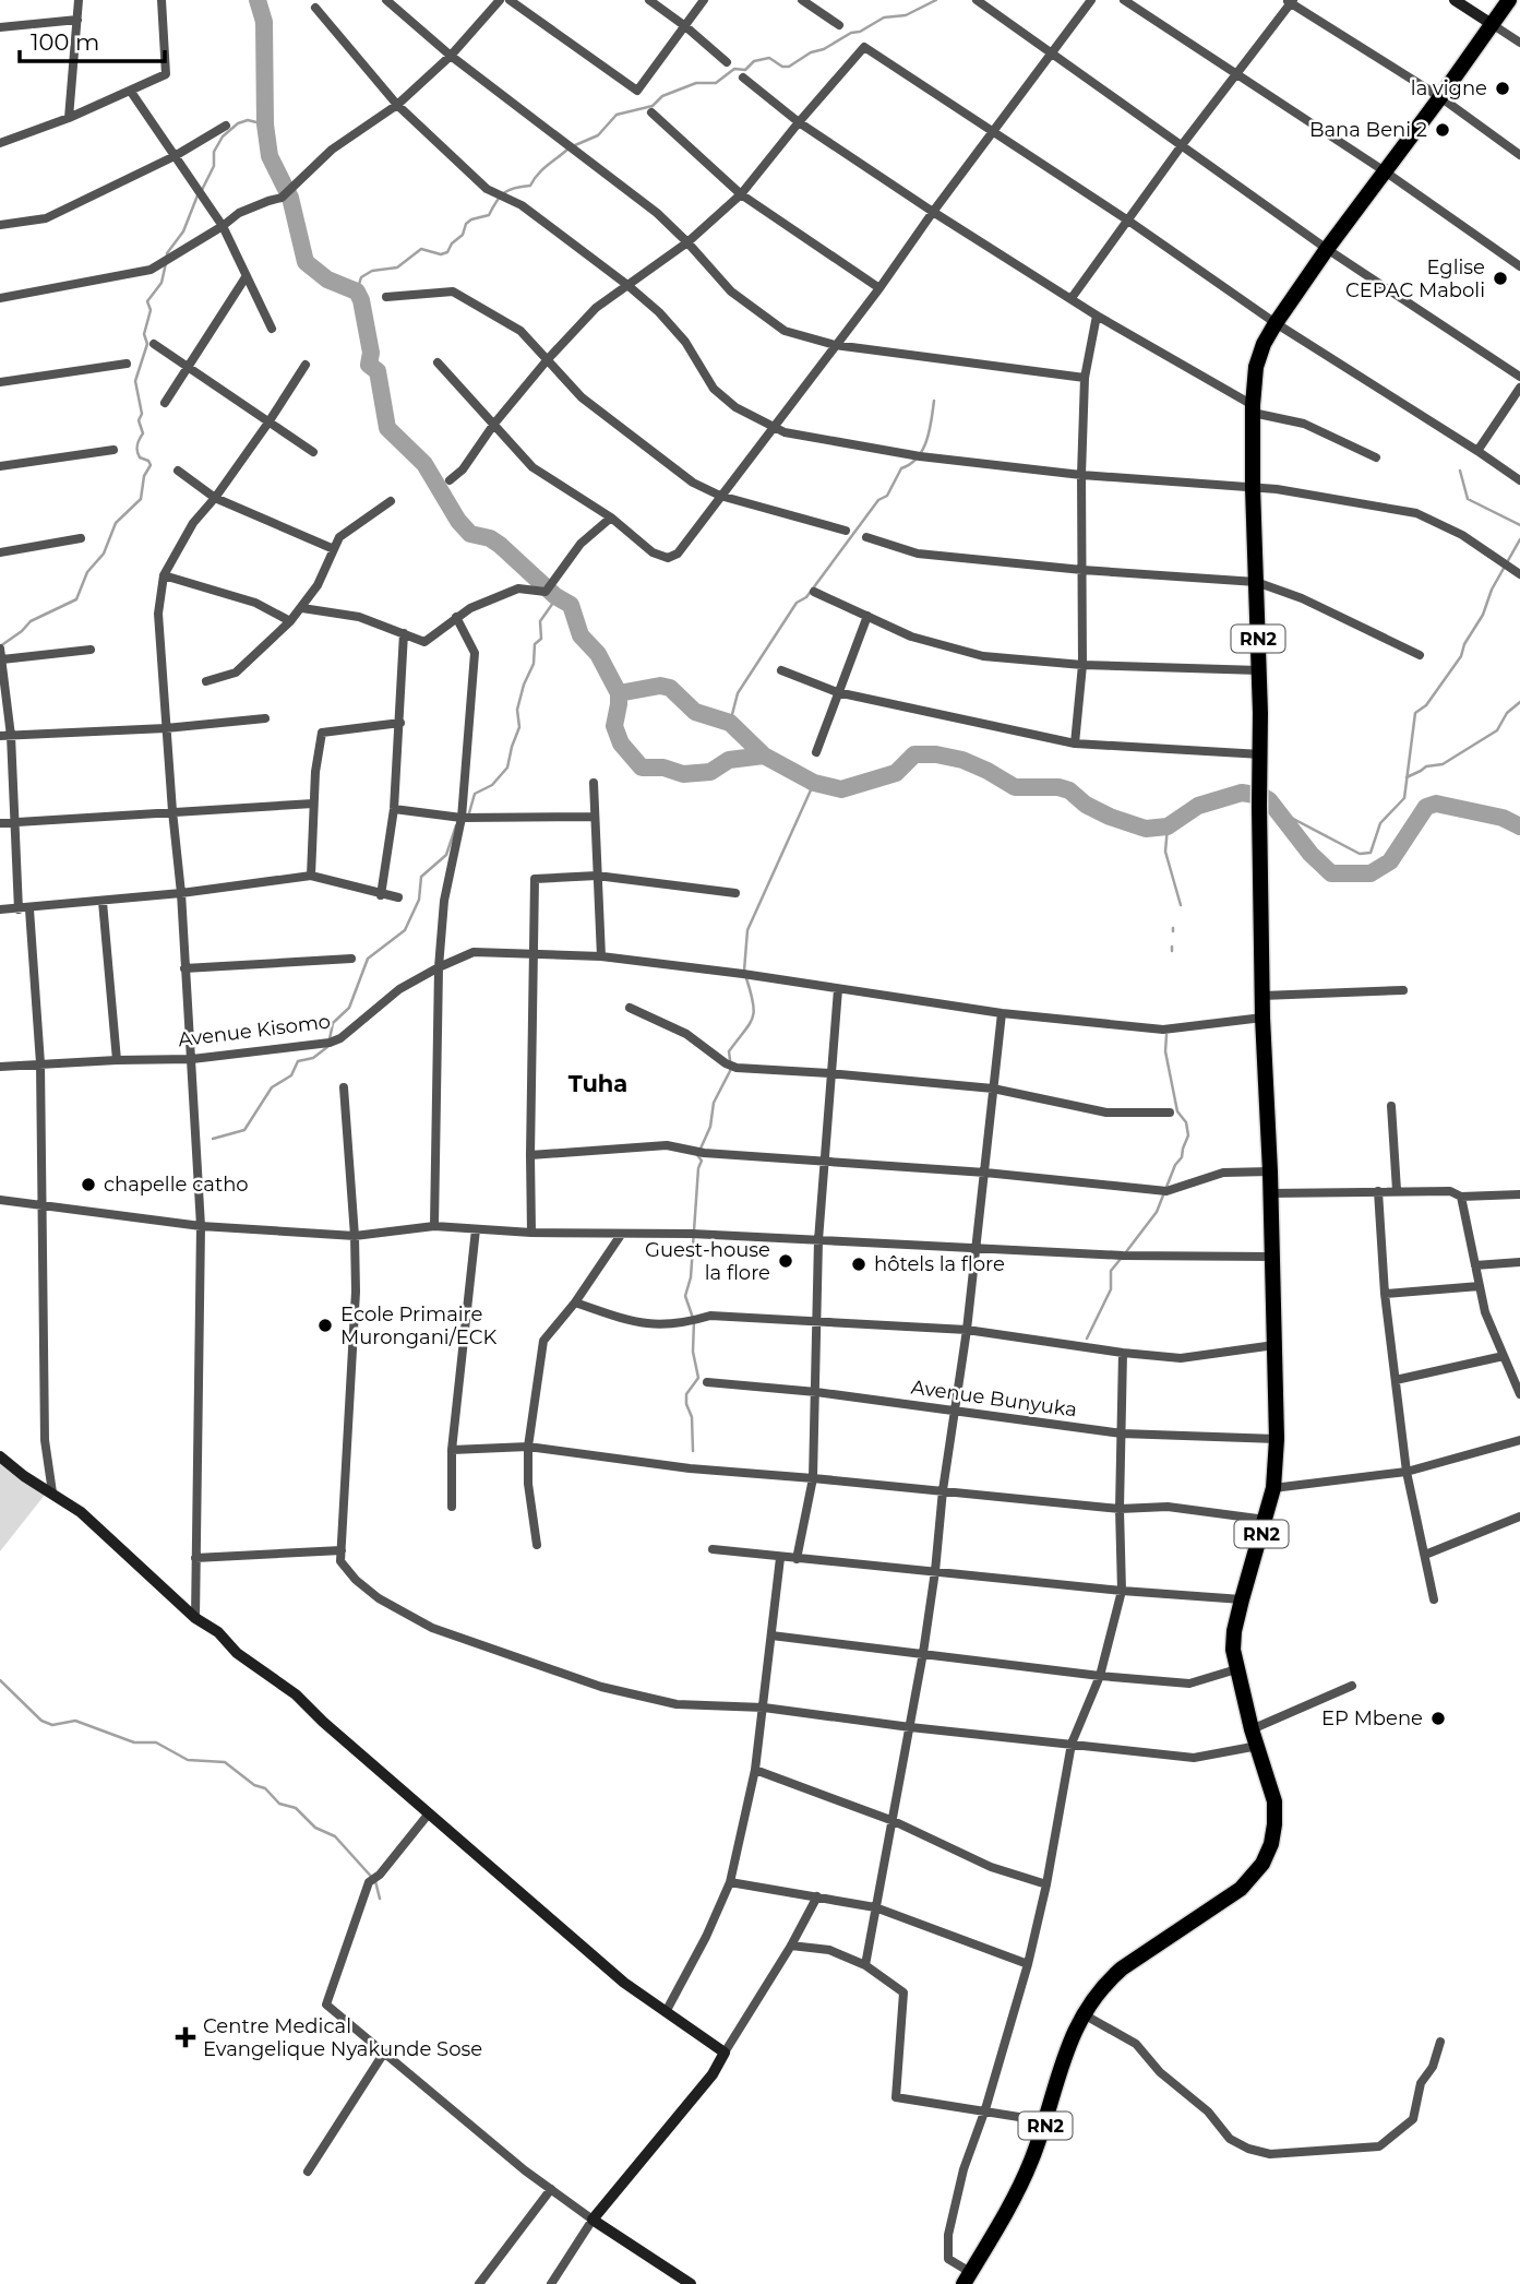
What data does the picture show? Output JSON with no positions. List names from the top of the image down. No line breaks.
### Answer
{"streets":{"highway":["RN2"],"street":["Avenue Kisomo","Avenue Bunyuka"]},"crossings":[["RN2","Avenue Kisomo"],["RN2","Avenue Bunyuka"]],"districts":["Tuha"],"places":{"other":["la vigne","Bana Beni 2","Eglise CEPAC Maboli","chapelle catho","Guest-house la flore","hôtels la flore","Ecole Primaire Murongani/ECK","EP Mbene"],"health":["Centre Medical Evangelique Nyakunde Sose"]},"scale_bar":"100 m"}
